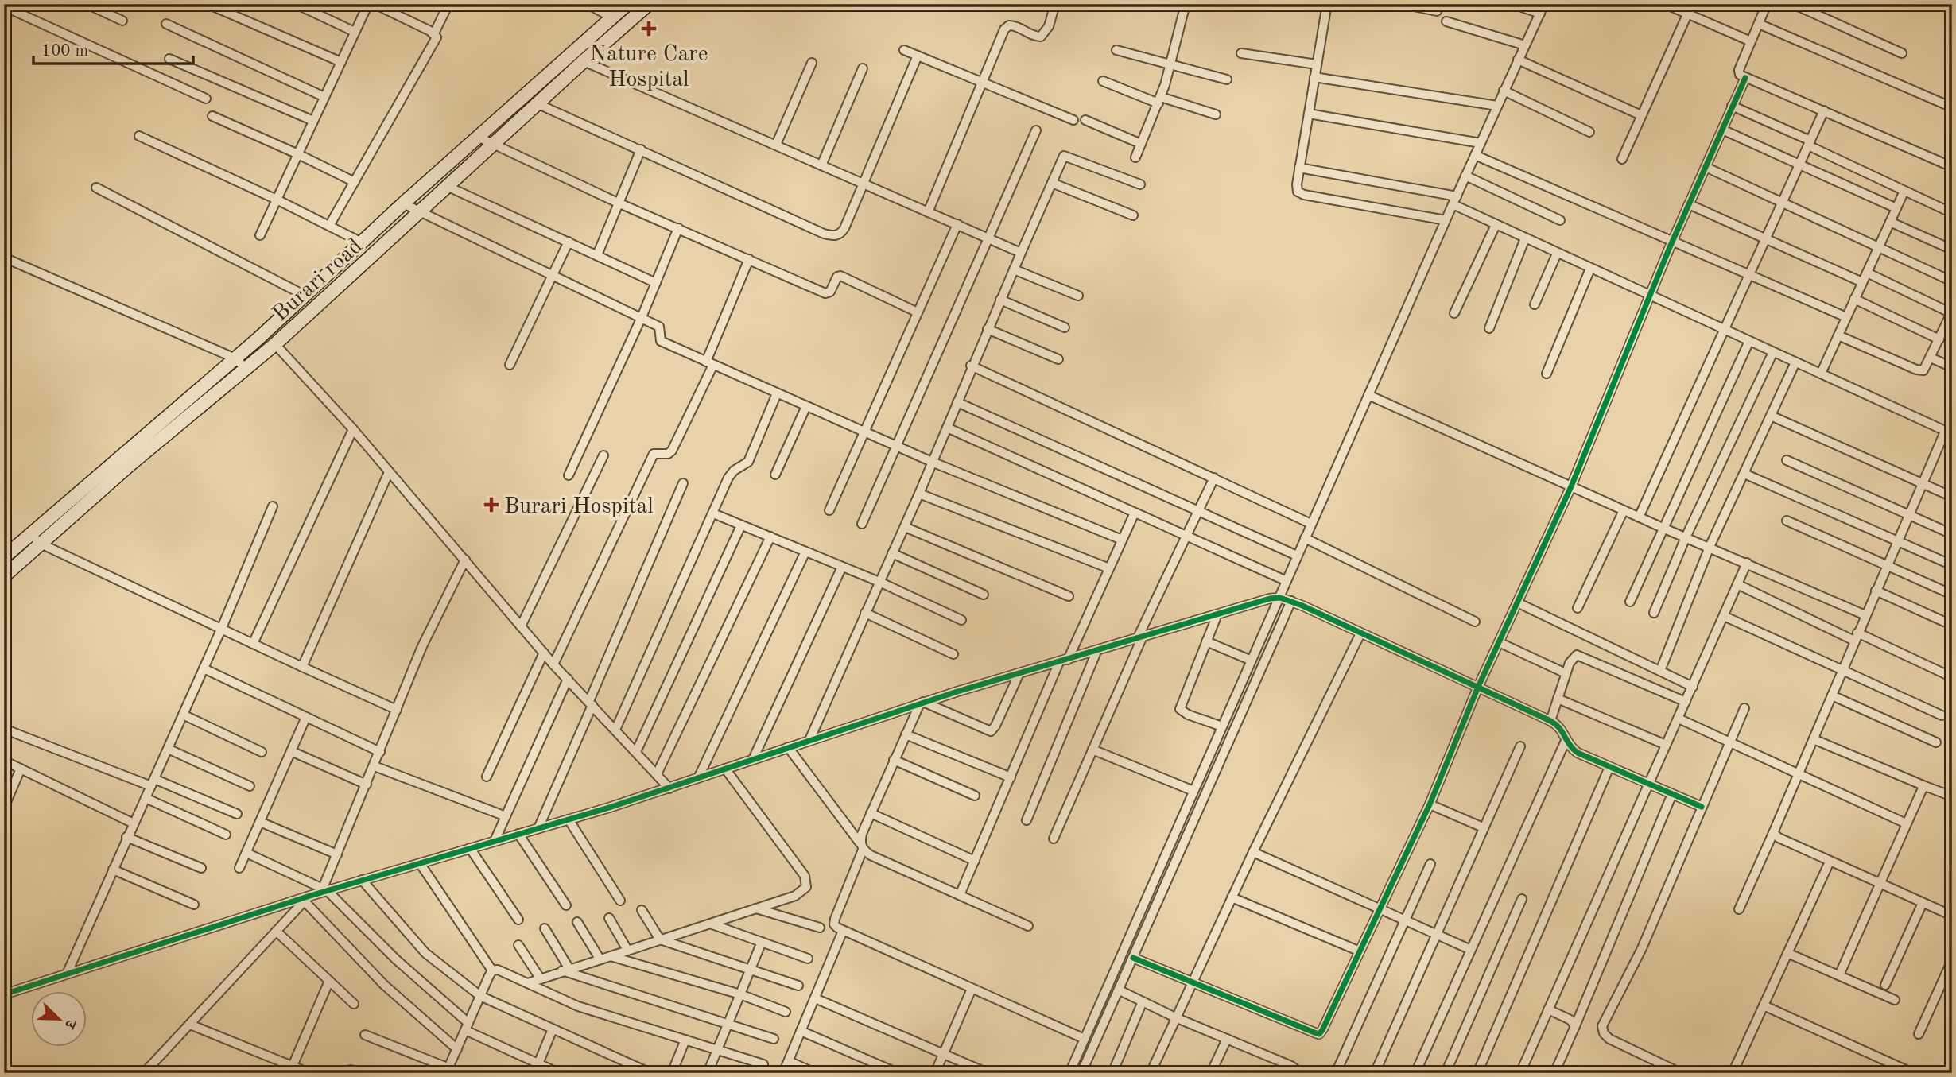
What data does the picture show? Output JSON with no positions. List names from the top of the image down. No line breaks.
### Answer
{"streets":{"main road":["Burari road"]},"places":{"health":["Nature Care Hospital","Burari Hospital"]},"scale_bar":"100 m","north":"bottom right"}
